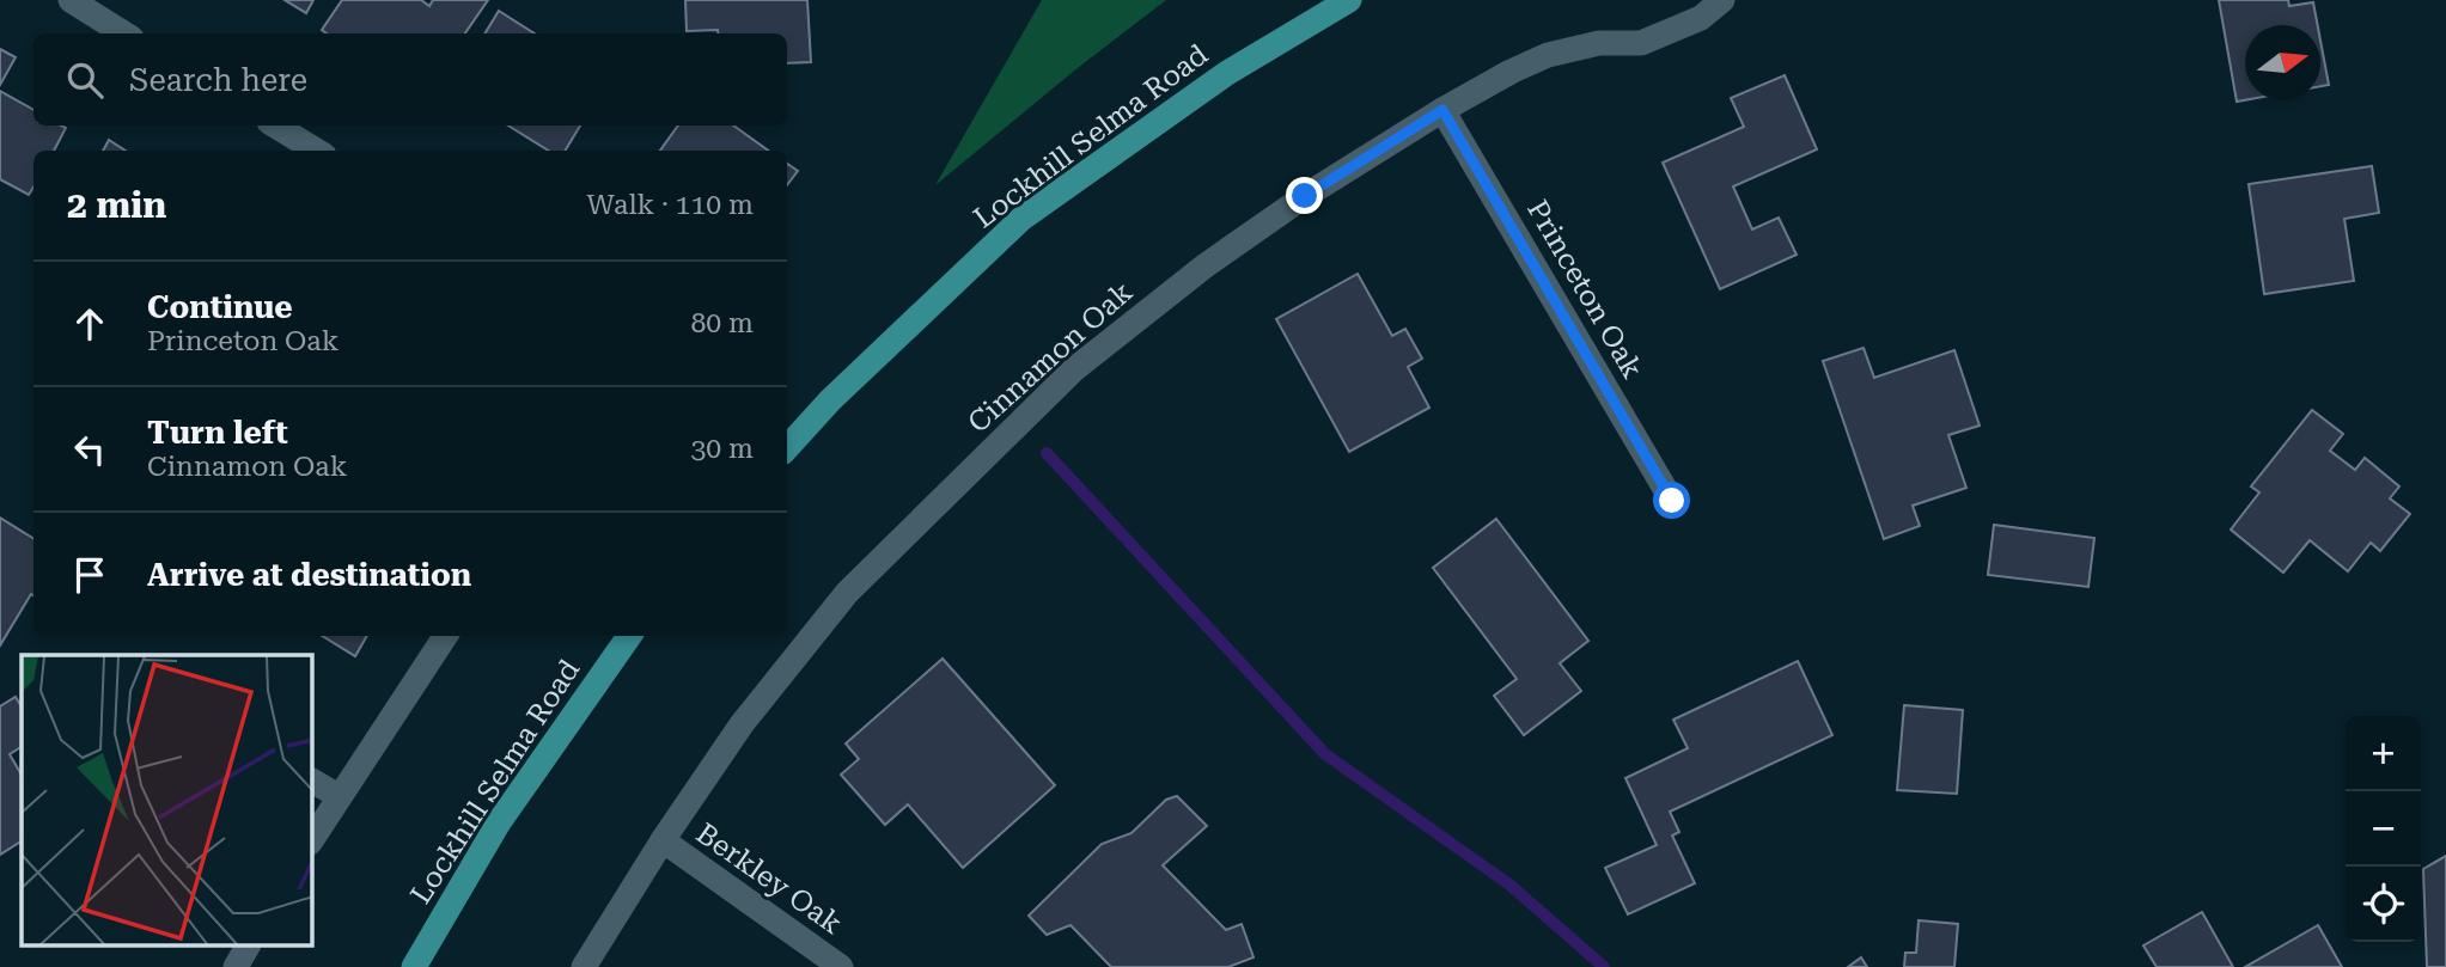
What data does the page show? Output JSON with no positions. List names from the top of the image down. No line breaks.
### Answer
{"streets":{"main road":["Lockhill Selma Road"],"street":["Princeton Oak","Cinnamon Oak","Berkley Oak"]},"crossings":[["Princeton Oak","Cinnamon Oak"],["Cinnamon Oak","Berkley Oak"]],"north":"right","page":{"search":"Search here","heading":["2 min","Walk · 110 m"],"list":[["Continue","Princeton Oak","80 m"],["Turn left","Cinnamon Oak","30 m"],"Arrive at destination"],"map_buttons":["+","−"]}}
